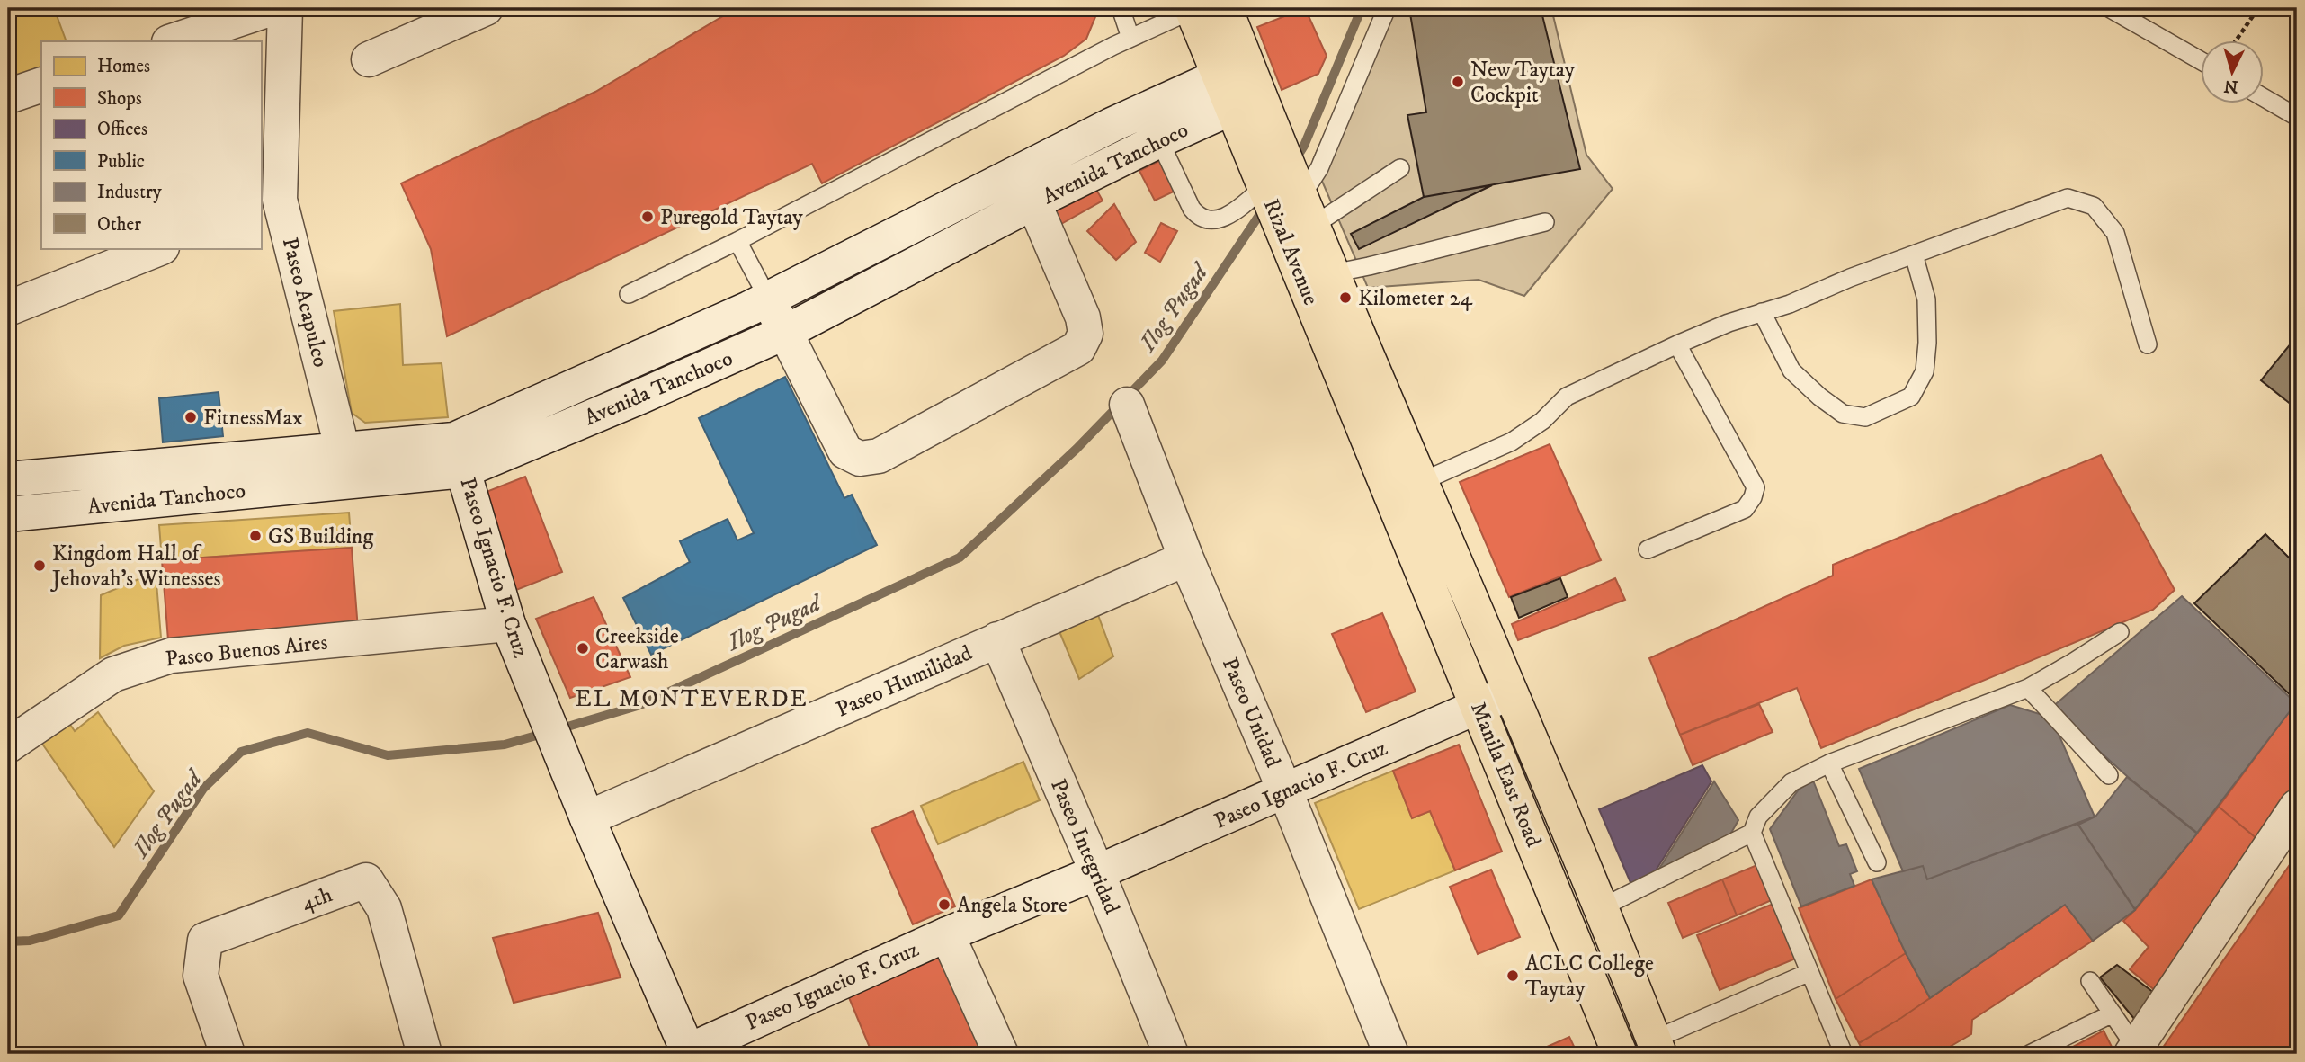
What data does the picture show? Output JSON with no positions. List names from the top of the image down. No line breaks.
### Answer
{"streets":{"main road":["Rizal Avenue","Manila East Road"],"street":["Avenida Tanchoco","Paseo Acapulco","Paseo Ignacio F. Cruz","Paseo Buenos Aires","Paseo Humilidad","Paseo Unidad","Paseo Integridad","4th"]},"crossings":[["Avenida Tanchoco","Rizal Avenue"],["Avenida Tanchoco","Paseo Acapulco"],["Avenida Tanchoco","Paseo Ignacio F. Cruz"],["Rizal Avenue","Manila East Road"],["Paseo Ignacio F. Cruz","Paseo Buenos Aires"],["Paseo Ignacio F. Cruz","Paseo Humilidad"],["Paseo Ignacio F. Cruz","Paseo Unidad"],["Paseo Ignacio F. Cruz","Manila East Road"],["Paseo Ignacio F. Cruz","Paseo Integridad"],["Paseo Humilidad","Paseo Unidad"],["Paseo Humilidad","Paseo Integridad"]],"districts":["EL MONTEVERDE"],"water":["Ilog Pugad"],"places":["New Taytay Cockpit","Puregold Taytay","Kilometer 24","FitnessMax","GS Building","Kingdom Hall of Jehovah's Witnesses","Creekside Carwash","Angela Store","ACLC College Taytay"],"legend":["Homes","Shops","Offices","Public","Industry","Other"],"north":"bottom"}
